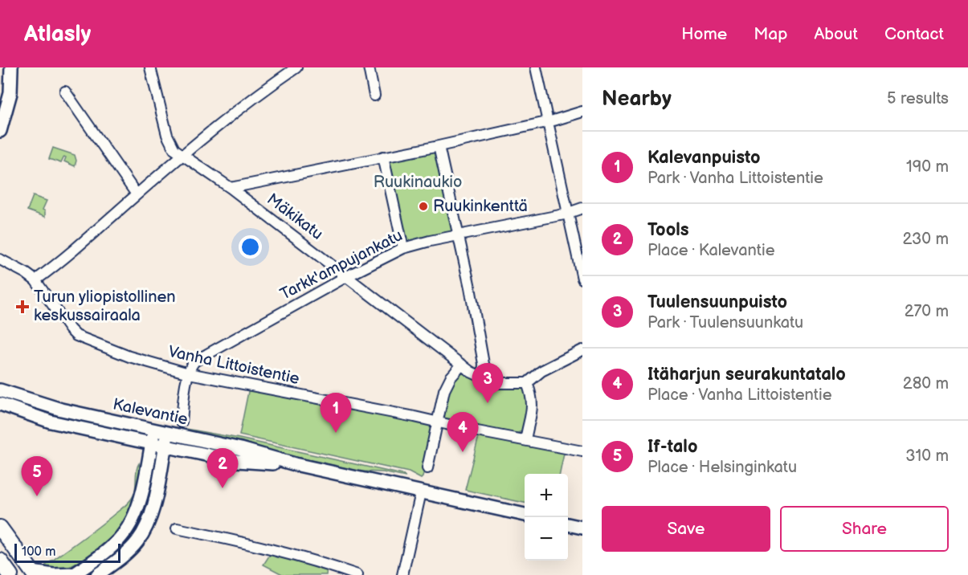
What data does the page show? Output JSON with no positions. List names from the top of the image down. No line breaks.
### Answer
{"streets":{"main road":["Kalevantie"],"street":["Mäkikatu","Tarkk'ampujankatu","Vanha Littoistentie"]},"crossings":[["Mäkikatu","Tarkk'ampujankatu"],["Tarkk'ampujankatu","Vanha Littoistentie"]],"parks":["Ruukinaukio"],"places":{"other":["Ruukinkenttä"],"health":["Turun yliopistollinen keskussairaala"]},"scale_bar":"100 m","page":{"header":"Atlasly","nav":["Home","Map","About","Contact"],"heading":["Nearby","5 results"],"list":[{"mark":"1","name":"Kalevanpuisto","note":"Park · Vanha Littoistentie","value":"190 m"},{"mark":"2","name":"Tools","note":"Place · Kalevantie","value":"230 m"},{"mark":"3","name":"Tuulensuunpuisto","note":"Park · Tuulensuunkatu","value":"270 m"},{"mark":"4","name":"Itäharjun seurakuntatalo","note":"Place · Vanha Littoistentie","value":"280 m"},{"mark":"5","name":"If-talo","note":"Place · Helsinginkatu","value":"310 m"}],"pins":["3","1","4","2","5"],"map_buttons":["+","−"],"buttons":["Save","Share"],"scale":"100 m"}}
